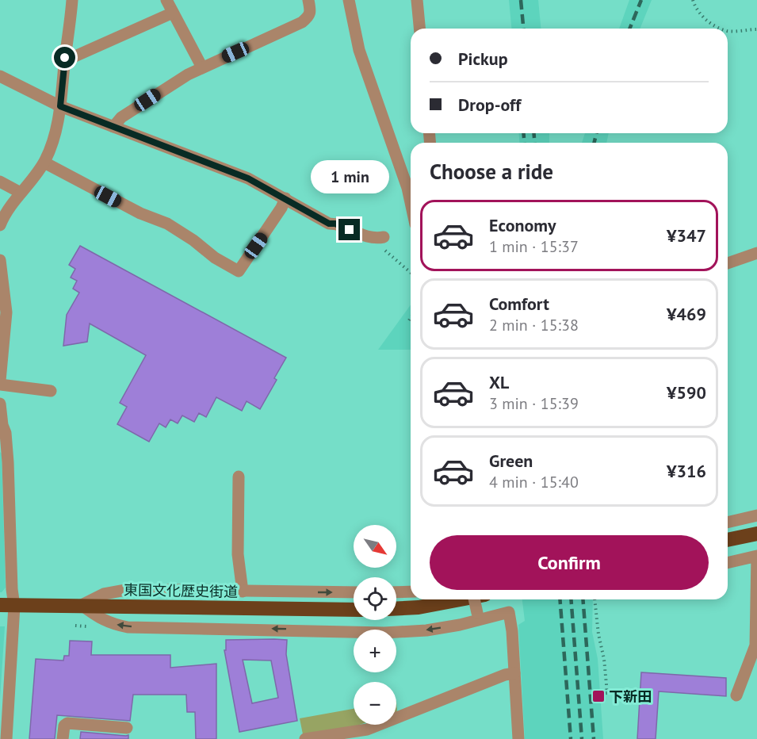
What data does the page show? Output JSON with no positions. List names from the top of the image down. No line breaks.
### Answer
{"streets":{"highway":["東国文化歴史街道"]},"places":{"transit":["下新田"]},"north":"bottom right","page":{"banner":["Pickup","Drop-off"],"heading":"Choose a ride","bubble":"1 min","list":[{"name":"Economy","note":"1 min · 15:37","value":"¥347"},{"name":"Comfort","note":"2 min · 15:38","value":"¥469"},{"name":"XL","note":"3 min · 15:39","value":"¥590"},{"name":"Green","note":"4 min · 15:40","value":"¥316"}],"map_buttons":["+","−"],"buttons":"Confirm"}}
